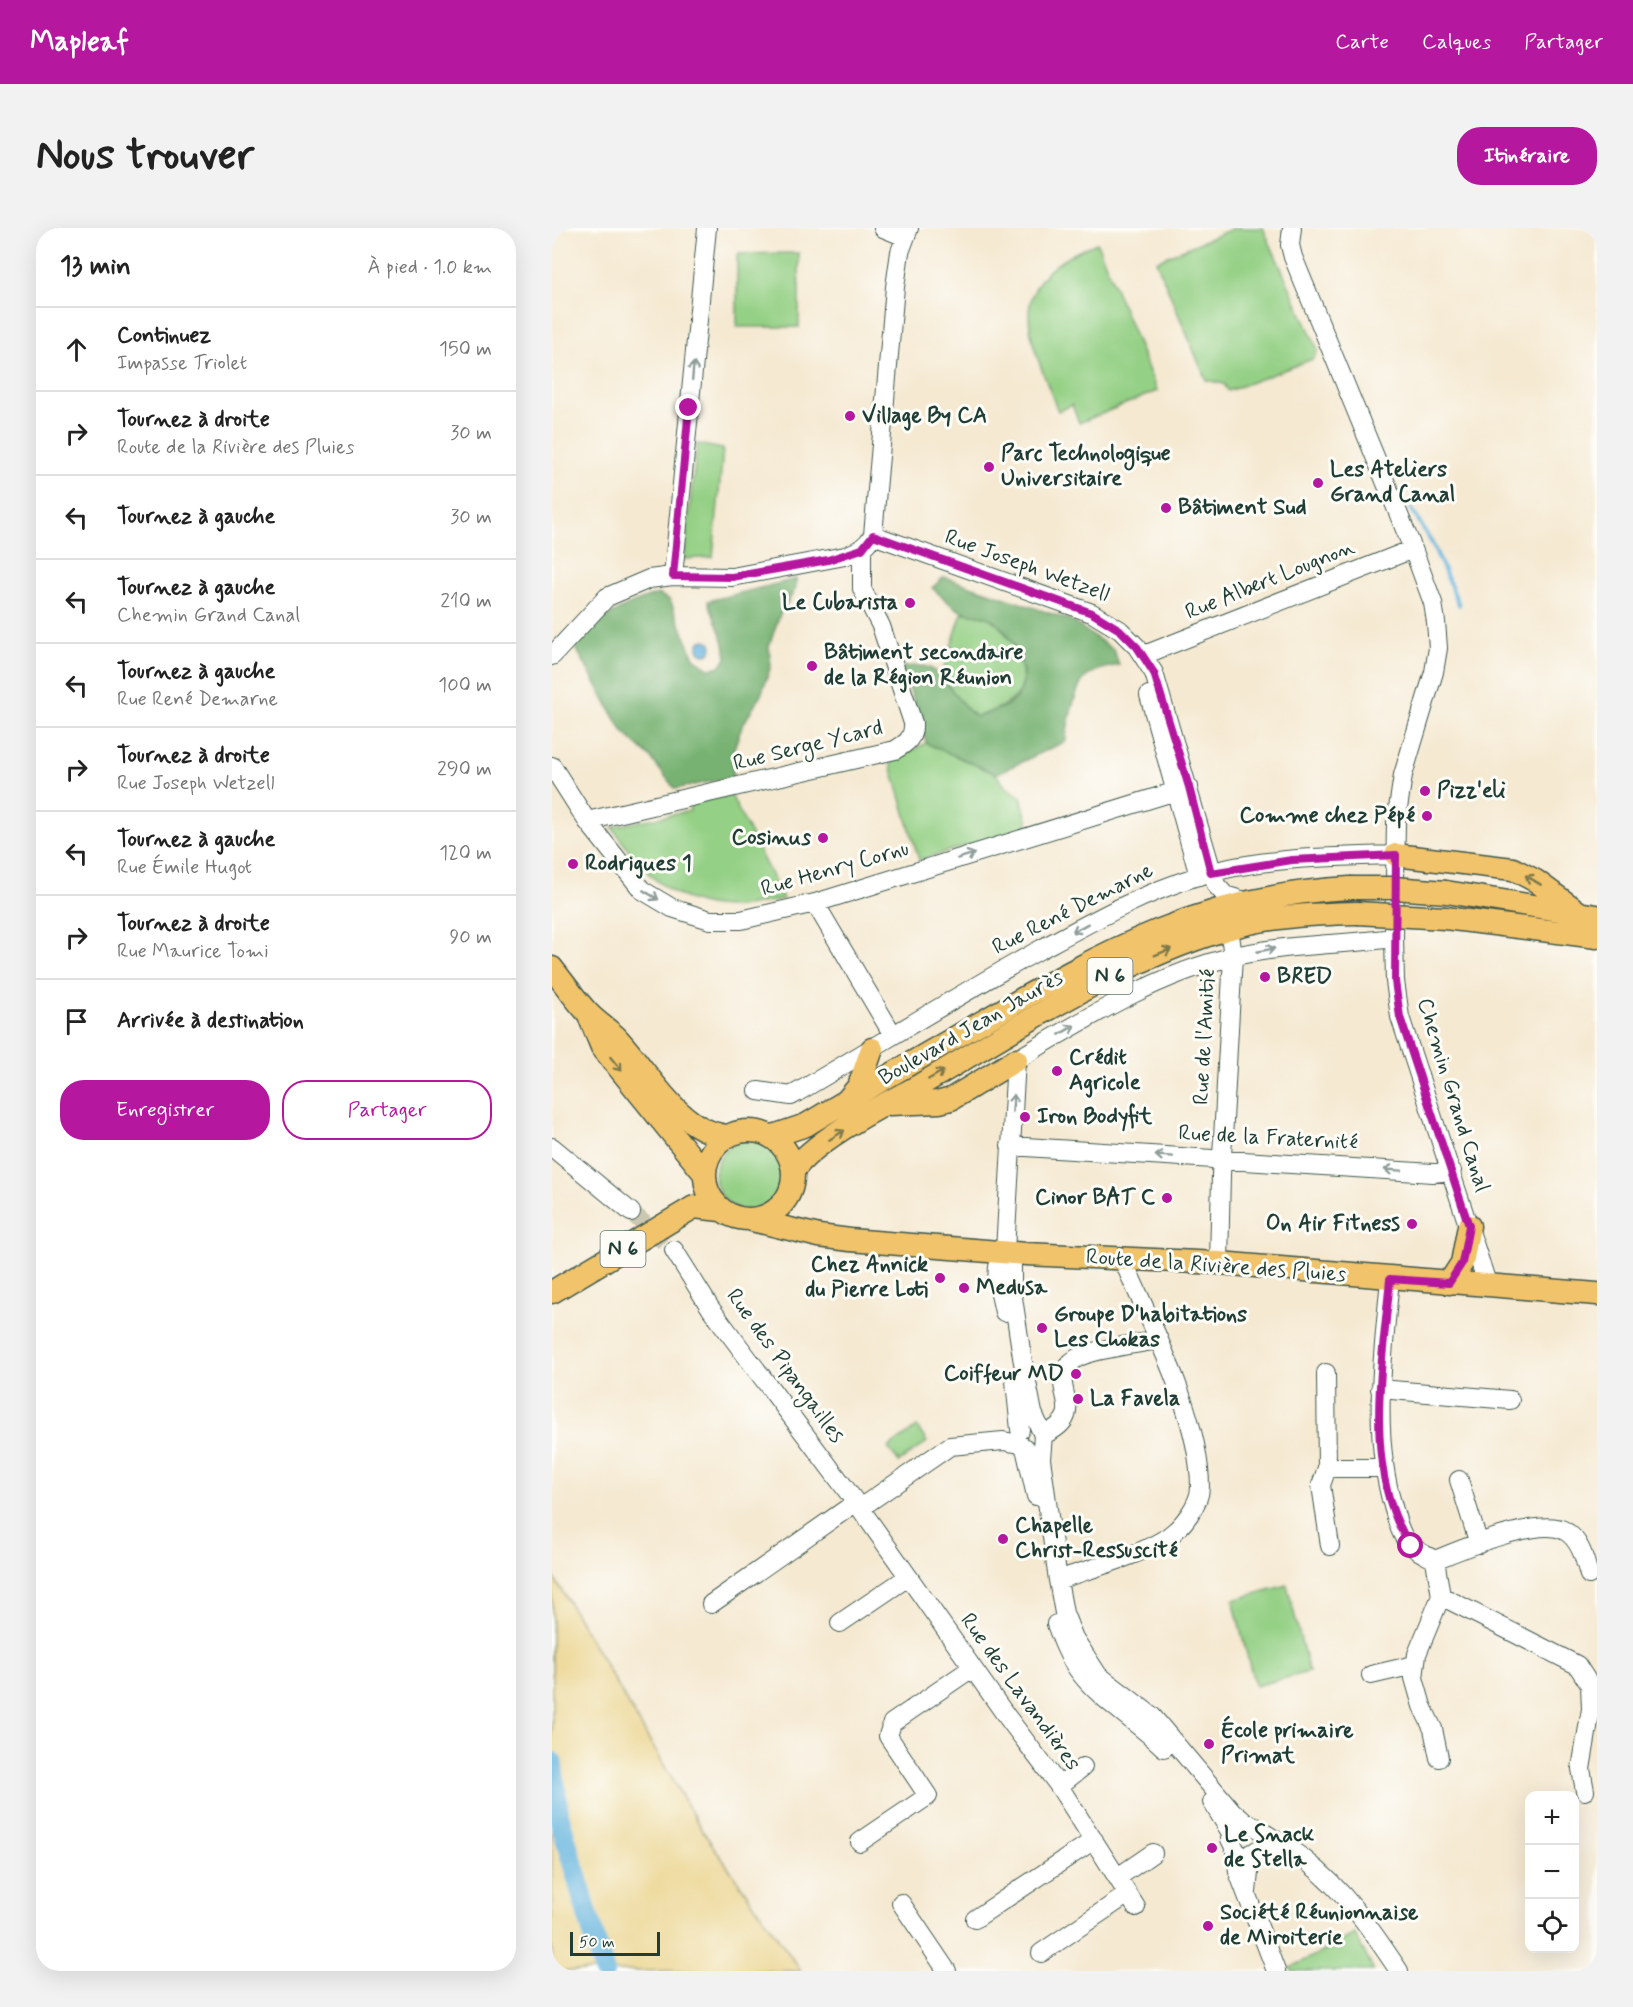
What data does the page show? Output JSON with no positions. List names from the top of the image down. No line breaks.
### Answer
{"streets":{"main road":["N 6","Boulevard Jean Jaurès","Route de la Rivière des Pluies"],"street":["Rue Joseph Wetzell","Rue Albert Lougnon","Rue Serge Ycard","Rue Henry Cornu","Rue René Demarne","Rue de l'Amitié","Chemin Grand Canal","Rue de la Fraternité","Rue des Pipangailles","Rue des Lavandières"]},"crossings":[["Rue Joseph Wetzell","Rue Albert Lougnon"],["Rue Joseph Wetzell","Rue Serge Ycard"],["Rue Albert Lougnon","Chemin Grand Canal"],["Rue Serge Ycard","Rue Henry Cornu"],["Rue René Demarne","Chemin Grand Canal"],["N 6","Boulevard Jean Jaurès"],["Boulevard Jean Jaurès","Rue de l'Amitié"],["Rue de l'Amitié","Chemin Grand Canal"],["Rue de l'Amitié","Rue de la Fraternité"],["Rue de l'Amitié","Route de la Rivière des Pluies"],["Chemin Grand Canal","Rue de la Fraternité"],["Chemin Grand Canal","Route de la Rivière des Pluies"],["Rue des Pipangailles","Rue des Lavandières"]],"one_way":["Rue Henry Cornu","Rue René Demarne","Rue de l'Amitié","Rue de la Fraternité"],"places":["Village By CA","Parc Technologique Universitaire","Les Ateliers Grand Canal","Bâtiment Sud","Le Cubarista","Bâtiment secondaire de la Région Réunion","Pizz'eli","Comme chez Pépé","Cosinus","Rodrigues 1","BRED","Crédit Agricole","Iron Bodyfit","Cinor BAT C","On Air Fitness","Chez Annick du Pierre Loti","Medusa","Groupe D'habitations Les Chokas","Coiffeur MD","La Favela","Chapelle Christ-Ressuscité","École primaire Primat","Le Snack de Stella","Société Réunionnaise de Miroiterie"],"scale_bar":"50 m","page":{"header":"Mapleaf","nav":["Carte","Calques","Partager"],"buttons":["Itinéraire",["Enregistrer","Partager"]],"title":"Nous trouver","heading":["13 min","À pied · 1.0 km"],"list":[["Continuez","Impasse Triolet","150 m"],["Tournez à droite","Route de la Rivière des Pluies","30 m"],["Tournez à gauche","30 m"],["Tournez à gauche","Chemin Grand Canal","210 m"],["Tournez à gauche","Rue René Demarne","100 m"],["Tournez à droite","Rue Joseph Wetzell","290 m"],["Tournez à gauche","Rue Émile Hugot","120 m"],["Tournez à droite","Rue Maurice Tomi","90 m"],"Arrivée à destination"],"map_buttons":["+","−"],"scale":"50 m"}}
